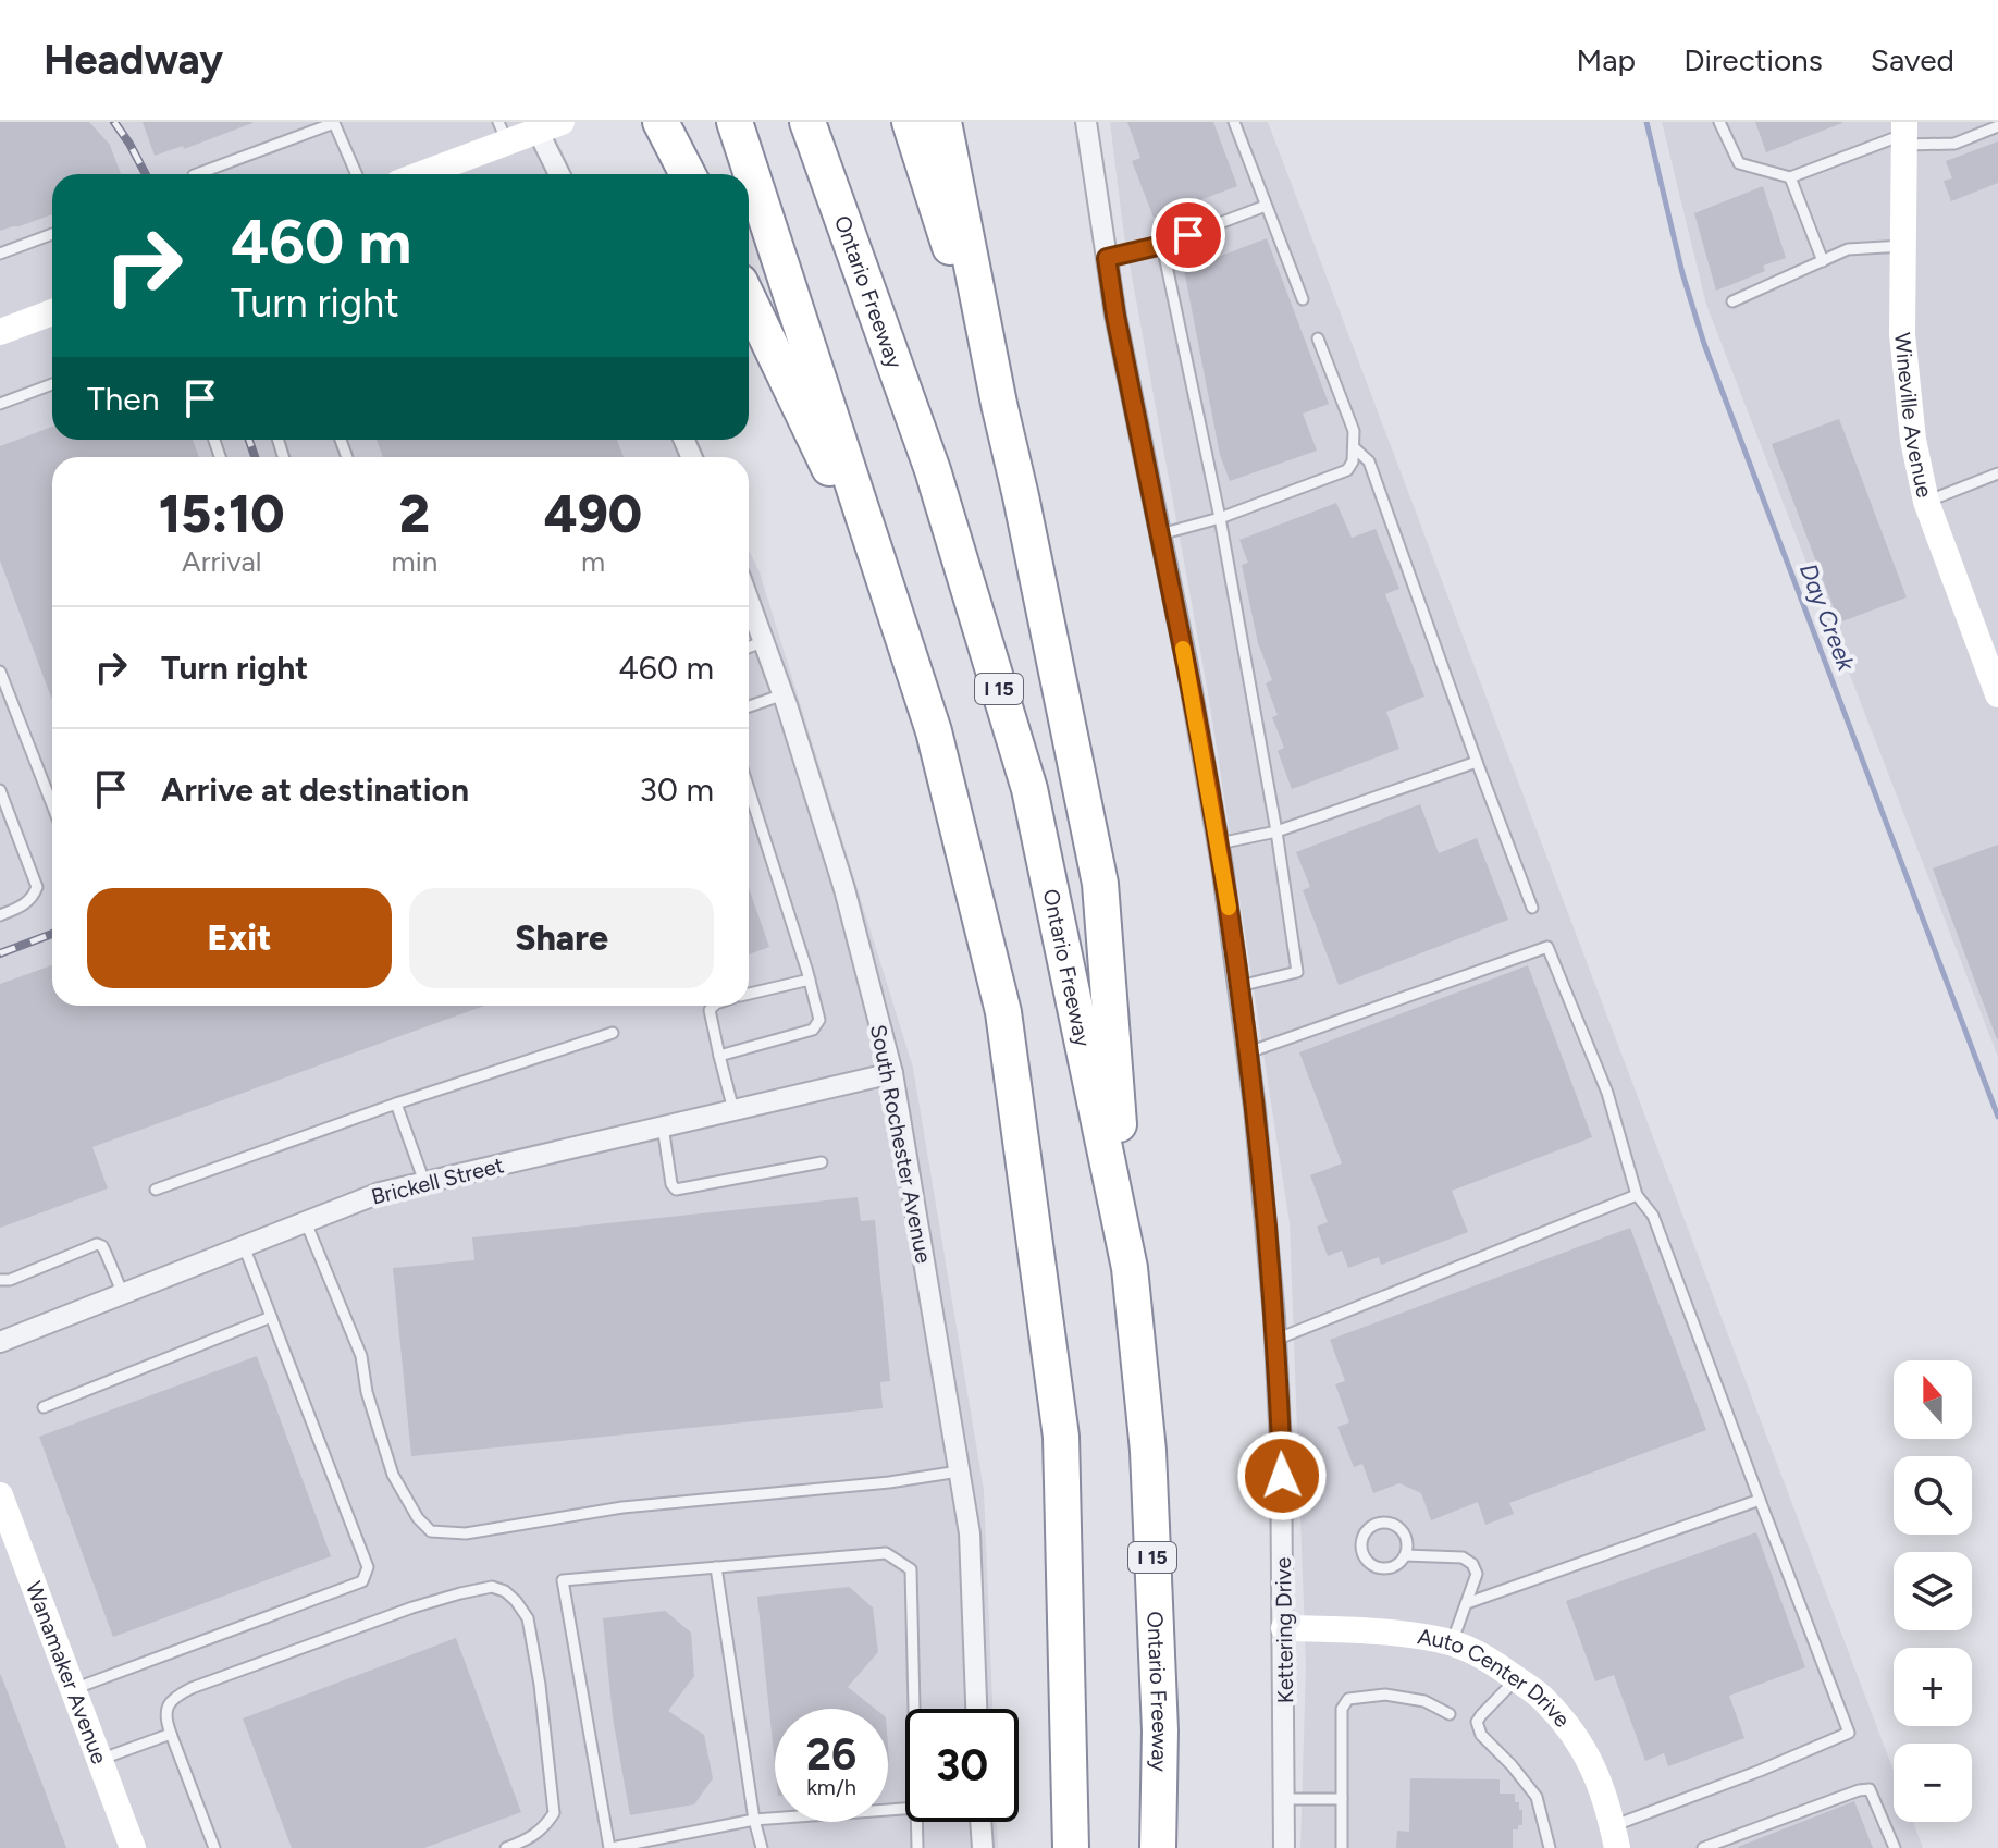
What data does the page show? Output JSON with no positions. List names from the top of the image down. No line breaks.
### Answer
{"streets":{"highway":["Ontario Freeway","I 15"],"street":["Wineville Avenue","South Rochester Avenue","Brickell Street","Kettering Drive","Wanamaker Avenue","Auto Center Drive"]},"crossings":[["South Rochester Avenue","Brickell Street"],["Kettering Drive","Auto Center Drive"]],"water":["Day Creek"],"north":"top","page":{"header":"Headway","nav":["Map","Directions","Saved"],"turn":["460 m","Turn right"],"then":"Then","eta":["15:10","Arrival","2","min","490","m"],"list":[{"name":"Turn right","value":"460 m"},{"name":"Arrive at destination","value":"30 m"}],"buttons":["Exit","Share"],"map_buttons":["+","−"],"speed":"26 km/h","limit":"30"}}
